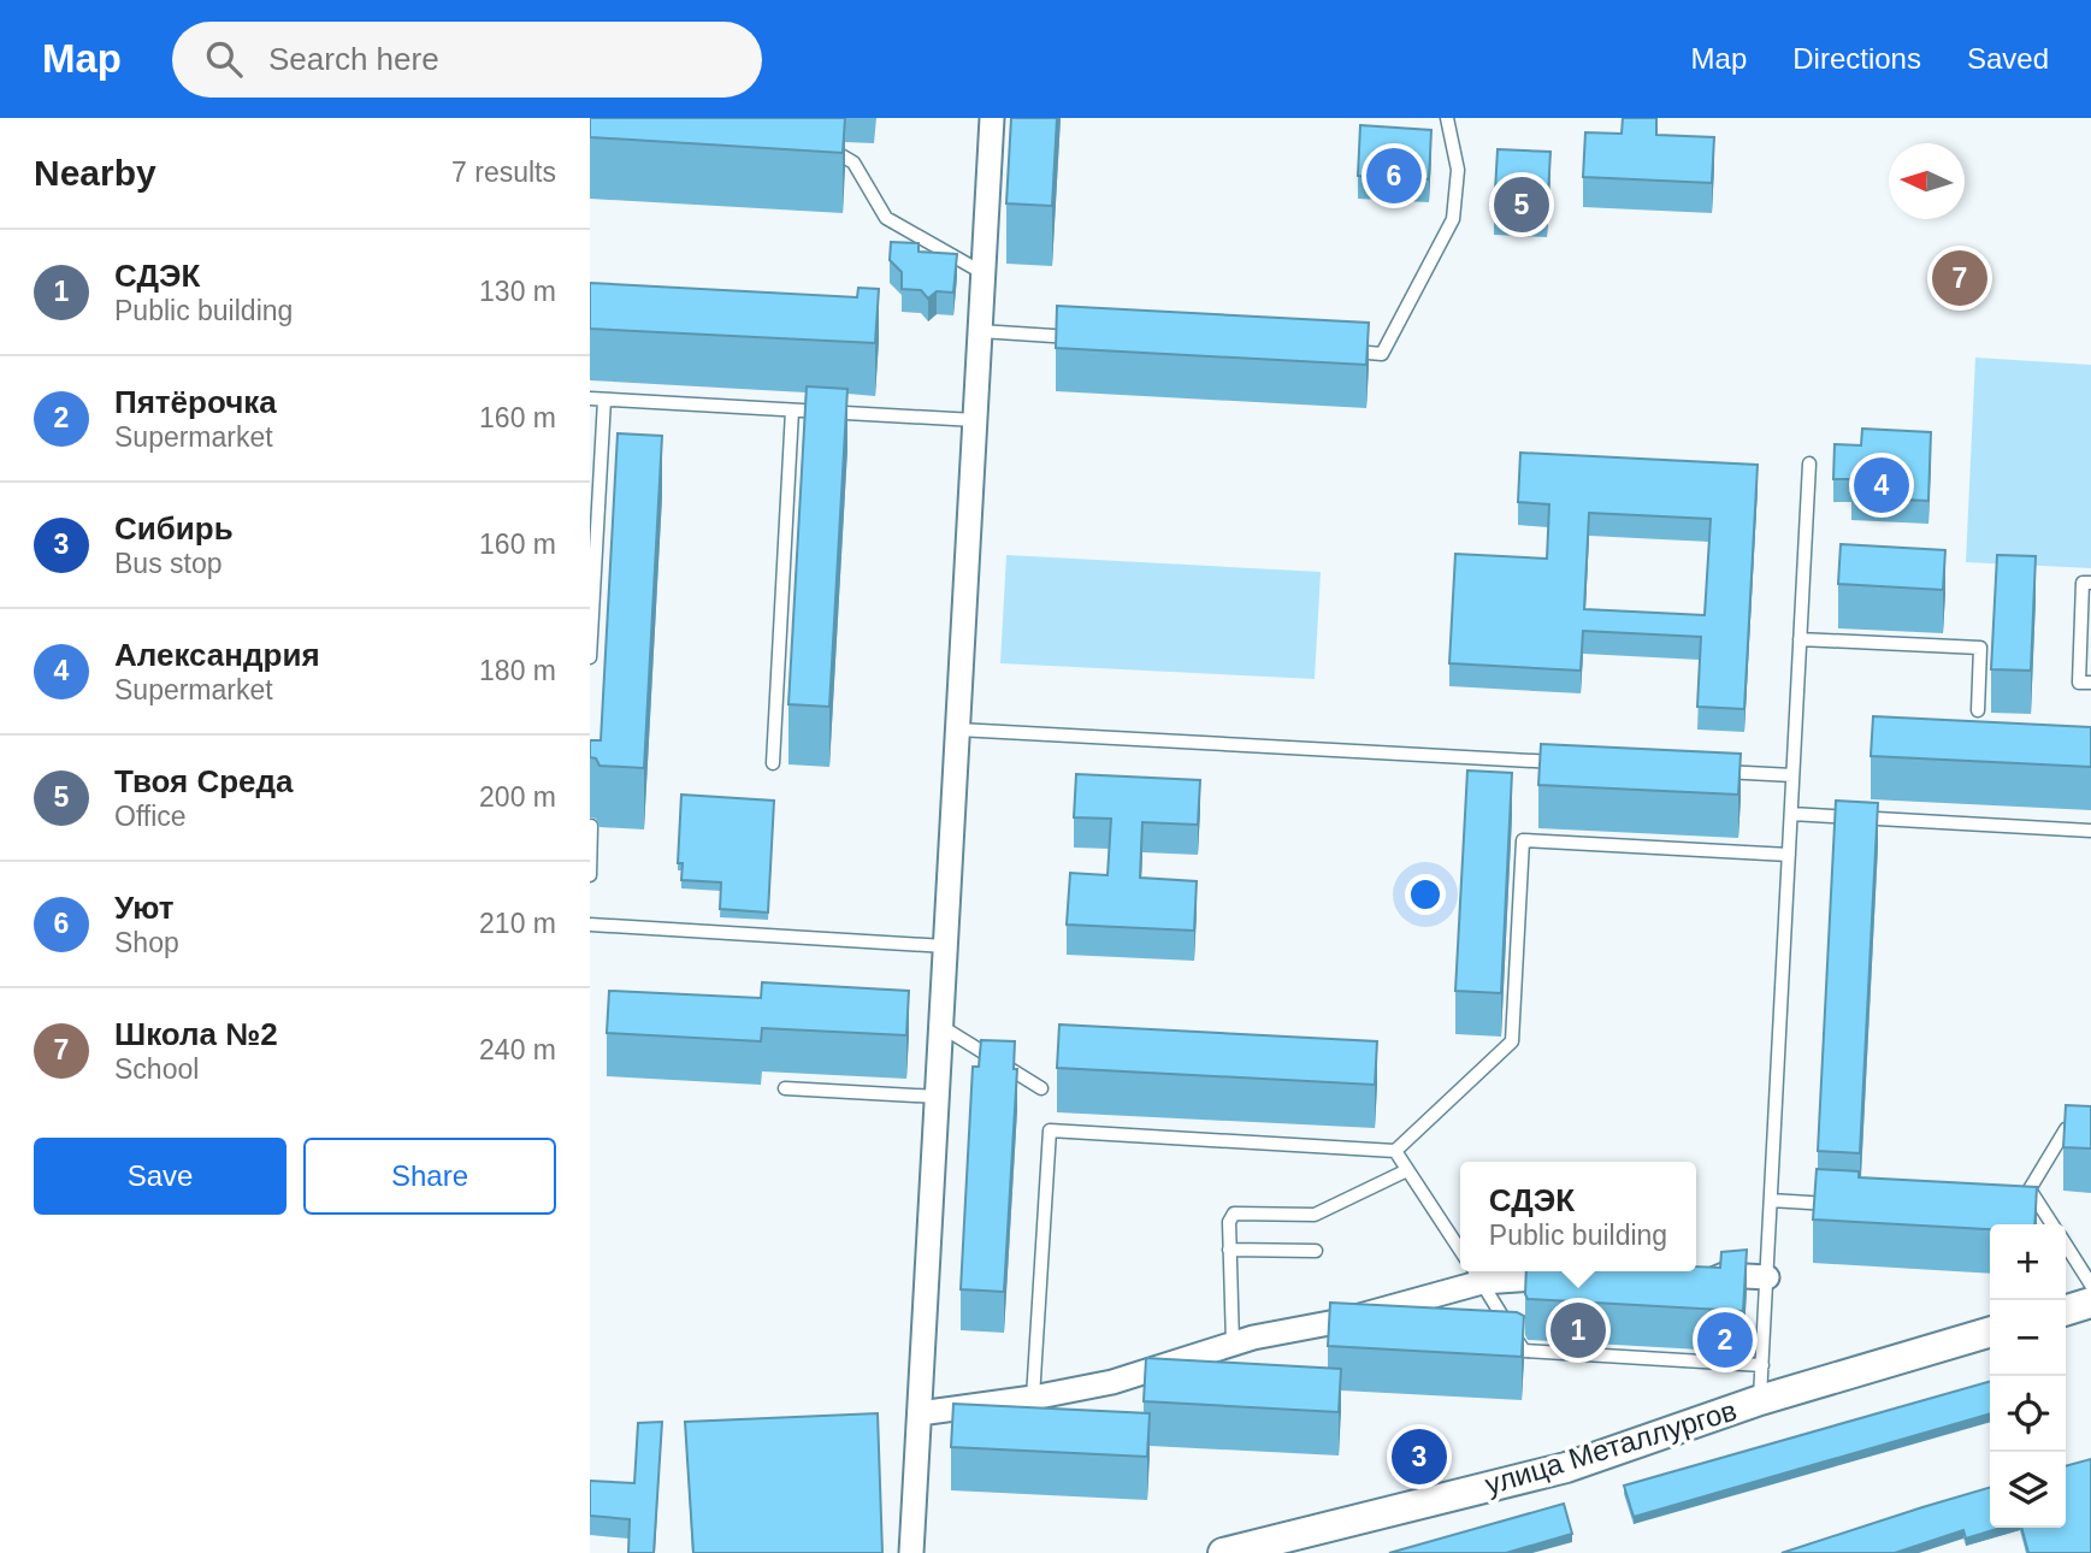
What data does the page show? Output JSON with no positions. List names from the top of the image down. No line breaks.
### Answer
{"streets":{"street":["улица Металлургов"]},"north":"left","page":{"header":"Map","search":"Search here","nav":["Map","Directions","Saved"],"heading":["Nearby","7 results"],"pins":["6","5","7","4","1","2","3"],"list":[{"mark":"1","name":"СДЭК","note":"Public building","value":"130 m"},{"mark":"2","name":"Пятёрочка","note":"Supermarket","value":"160 m"},{"mark":"3","name":"Сибирь","note":"Bus stop","value":"160 m"},{"mark":"4","name":"Александрия","note":"Supermarket","value":"180 m"},{"mark":"5","name":"Твоя Среда","note":"Office","value":"200 m"},{"mark":"6","name":"Уют","note":"Shop","value":"210 m"},{"mark":"7","name":"Школа №2","note":"School","value":"240 m"}],"buttons":["Save","Share"],"popup":["СДЭК","Public building"],"map_buttons":["+","−"]}}
